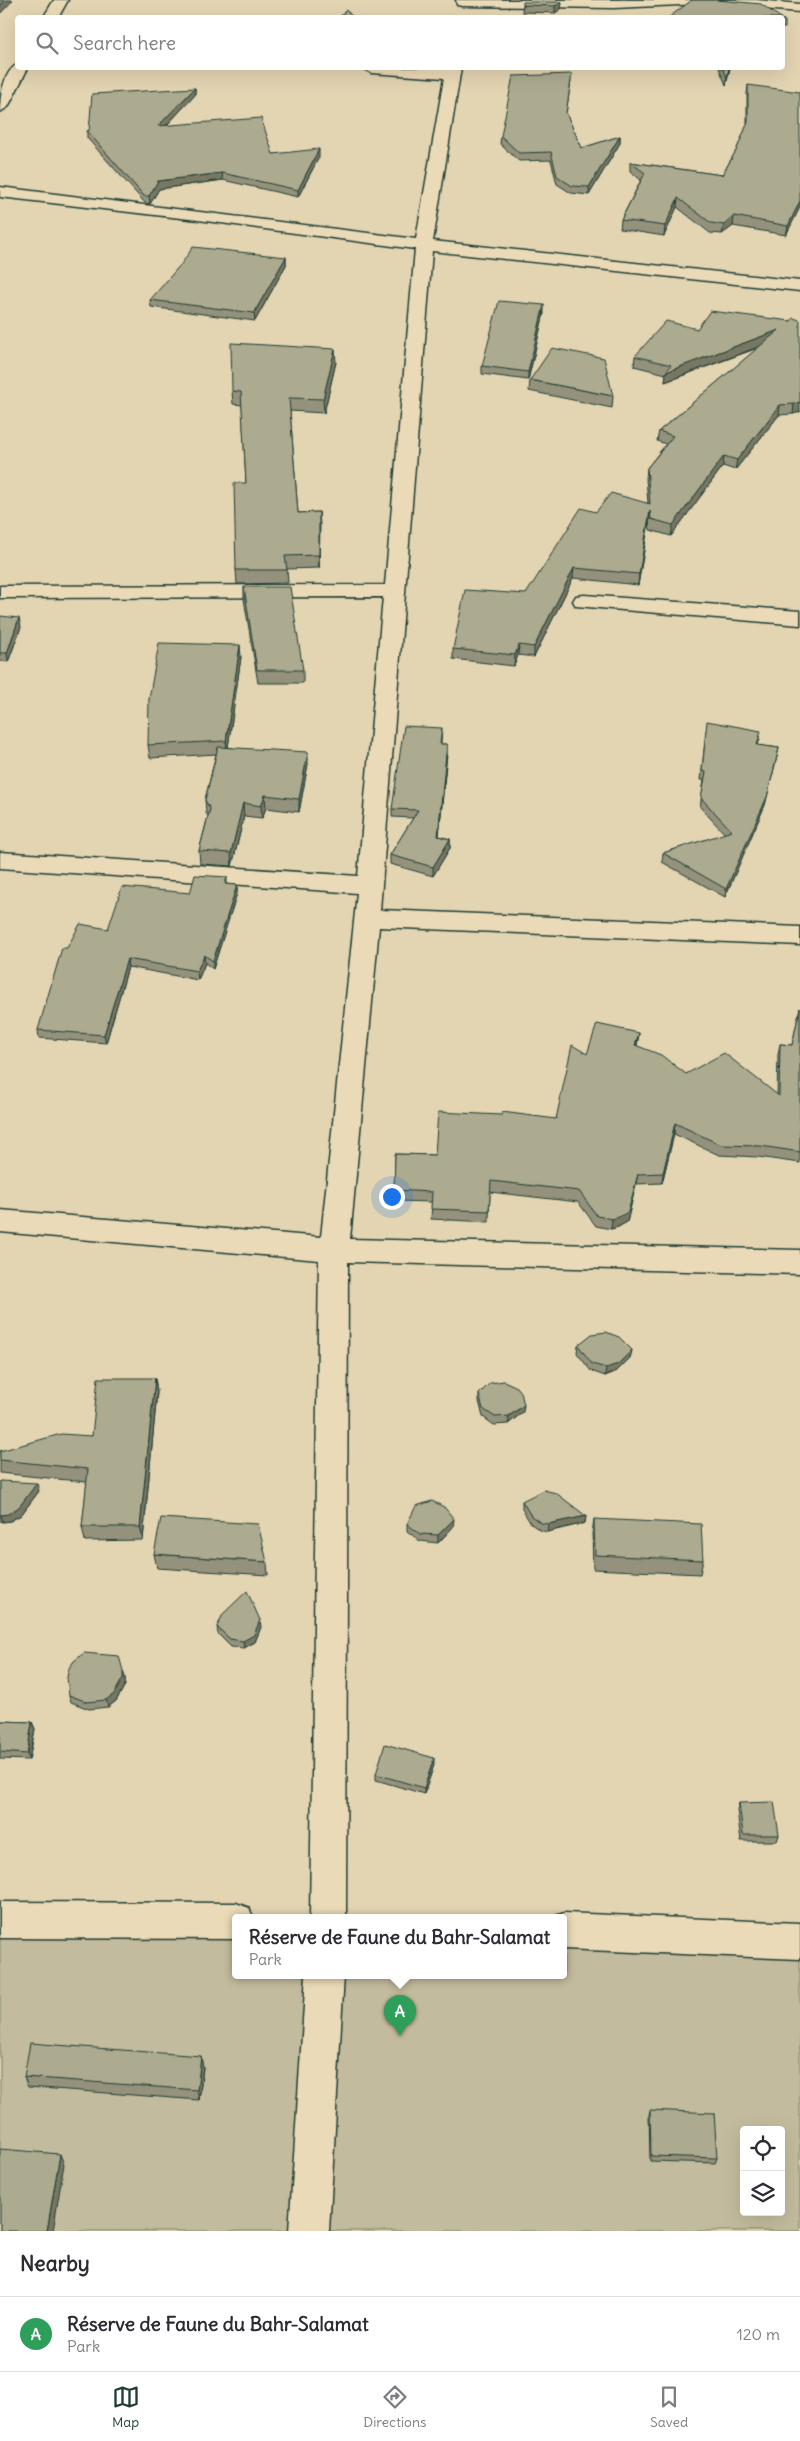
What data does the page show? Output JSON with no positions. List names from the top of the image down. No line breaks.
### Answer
{"page":{"search":"Search here","popup":["Réserve de Faune du Bahr-Salamat","Park"],"pins":"A","heading":"Nearby","list":[{"mark":"A","name":"Réserve de Faune du Bahr-Salamat","note":"Park","value":"120 m"}],"nav":["Map","Directions","Saved"]}}
